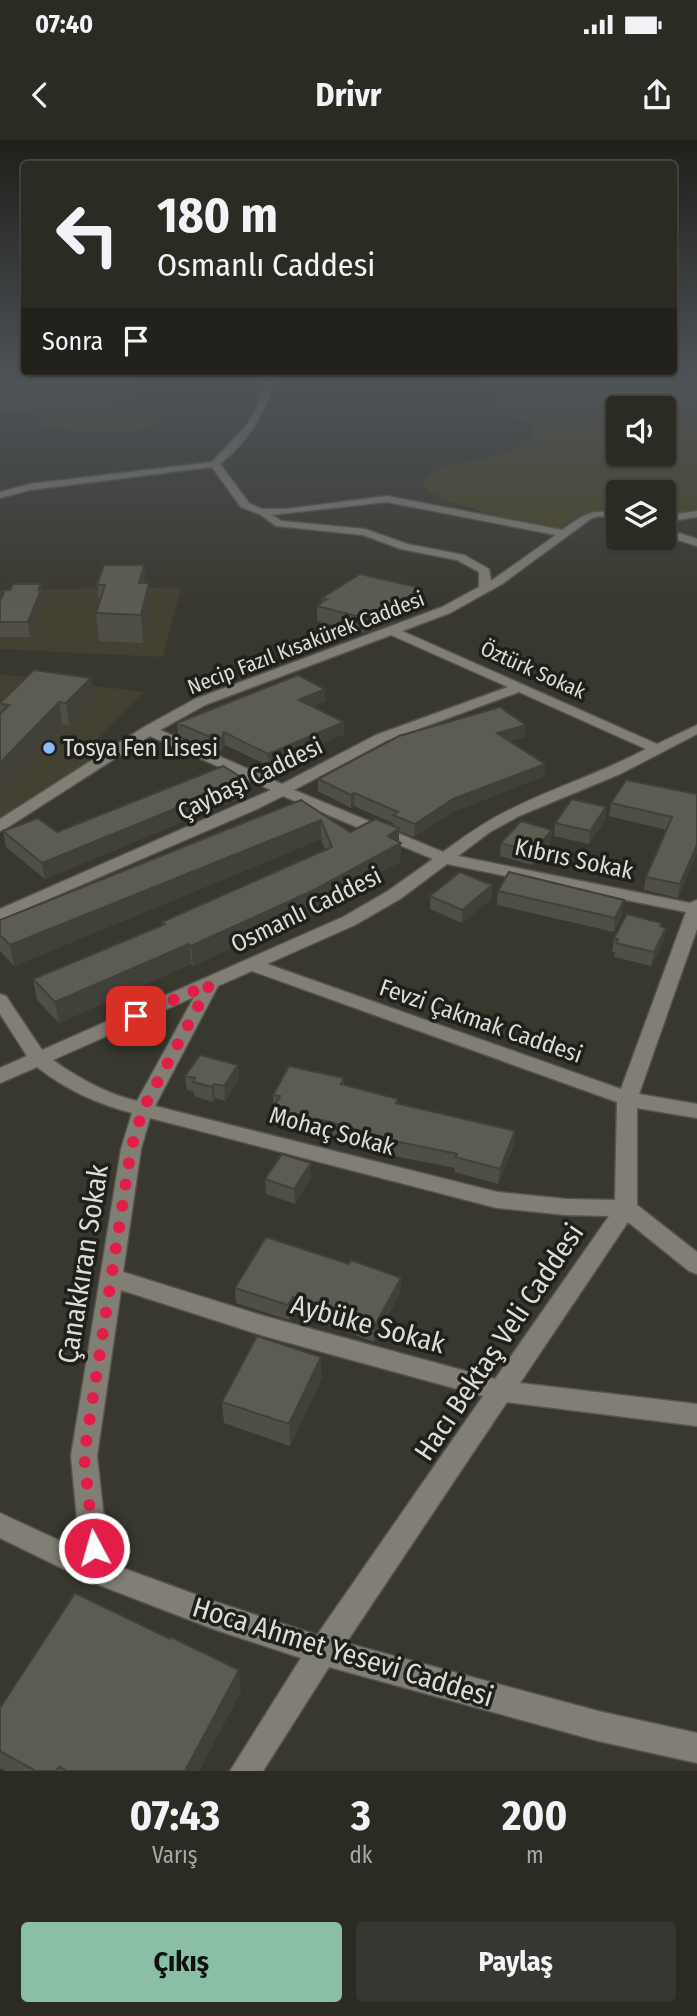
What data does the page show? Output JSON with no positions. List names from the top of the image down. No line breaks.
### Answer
{"streets":{"street":["Necip Fazıl Kısakürek Caddesi","Öztürk Sokak","Çaybaşı Caddesi","Kıbrıs Sokak","Osmanlı Caddesi","Fevzi Çakmak Caddesi","Mohaç Sokak","Çanakkıran Sokak","Aybüke Sokak","Hacı Bektaş Veli Caddesi","Hoca Ahmet Yesevi Caddesi"]},"crossings":[["Necip Fazıl Kısakürek Caddesi","Öztürk Sokak"],["Necip Fazıl Kısakürek Caddesi","Kıbrıs Sokak"],["Öztürk Sokak","Çaybaşı Caddesi"],["Öztürk Sokak","Osmanlı Caddesi"],["Çaybaşı Caddesi","Kıbrıs Sokak"],["Kıbrıs Sokak","Osmanlı Caddesi"],["Osmanlı Caddesi","Fevzi Çakmak Caddesi"],["Osmanlı Caddesi","Mohaç Sokak"],["Osmanlı Caddesi","Çanakkıran Sokak"],["Mohaç Sokak","Çanakkıran Sokak"],["Mohaç Sokak","Hacı Bektaş Veli Caddesi"],["Çanakkıran Sokak","Aybüke Sokak"],["Çanakkıran Sokak","Hoca Ahmet Yesevi Caddesi"],["Aybüke Sokak","Hacı Bektaş Veli Caddesi"],["Hacı Bektaş Veli Caddesi","Hoca Ahmet Yesevi Caddesi"]],"places":["Tosya Fen Lisesi"],"page":{"status":"07:40","header":"Drivr","turn":["180 m","Osmanlı Caddesi"],"then":"Sonra","eta":["07:43","Varış","3","dk","200","m"],"buttons":["Çıkış","Paylaş"]}}
